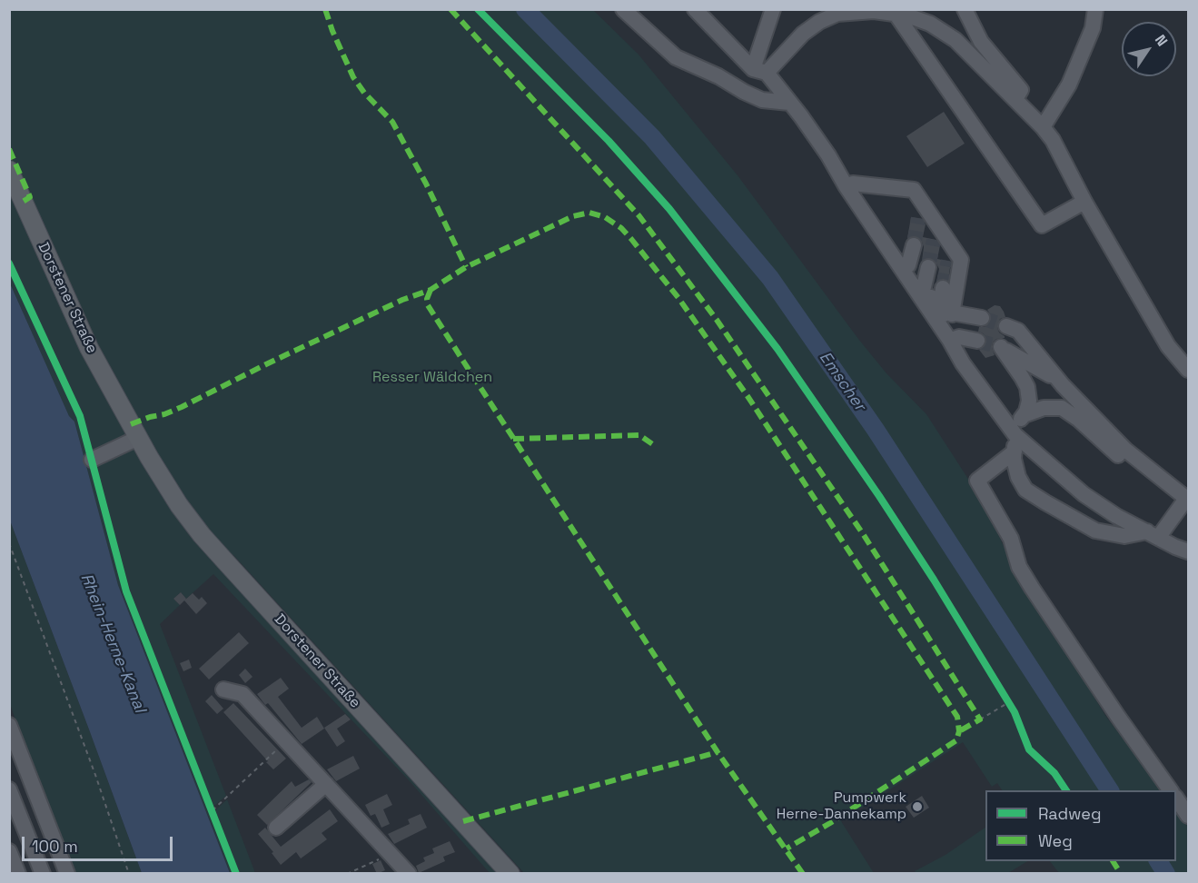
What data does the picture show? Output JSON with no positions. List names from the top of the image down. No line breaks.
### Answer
{"streets":{"main road":["Dorstener Straße"]},"water":["Emscher","Rhein-Herne-Kanal"],"parks":["Resser Wäldchen"],"places":["Pumpwerk Herne-Dannekamp"],"legend":["Radweg","Weg"],"scale_bar":"100 m","north":"top right"}
